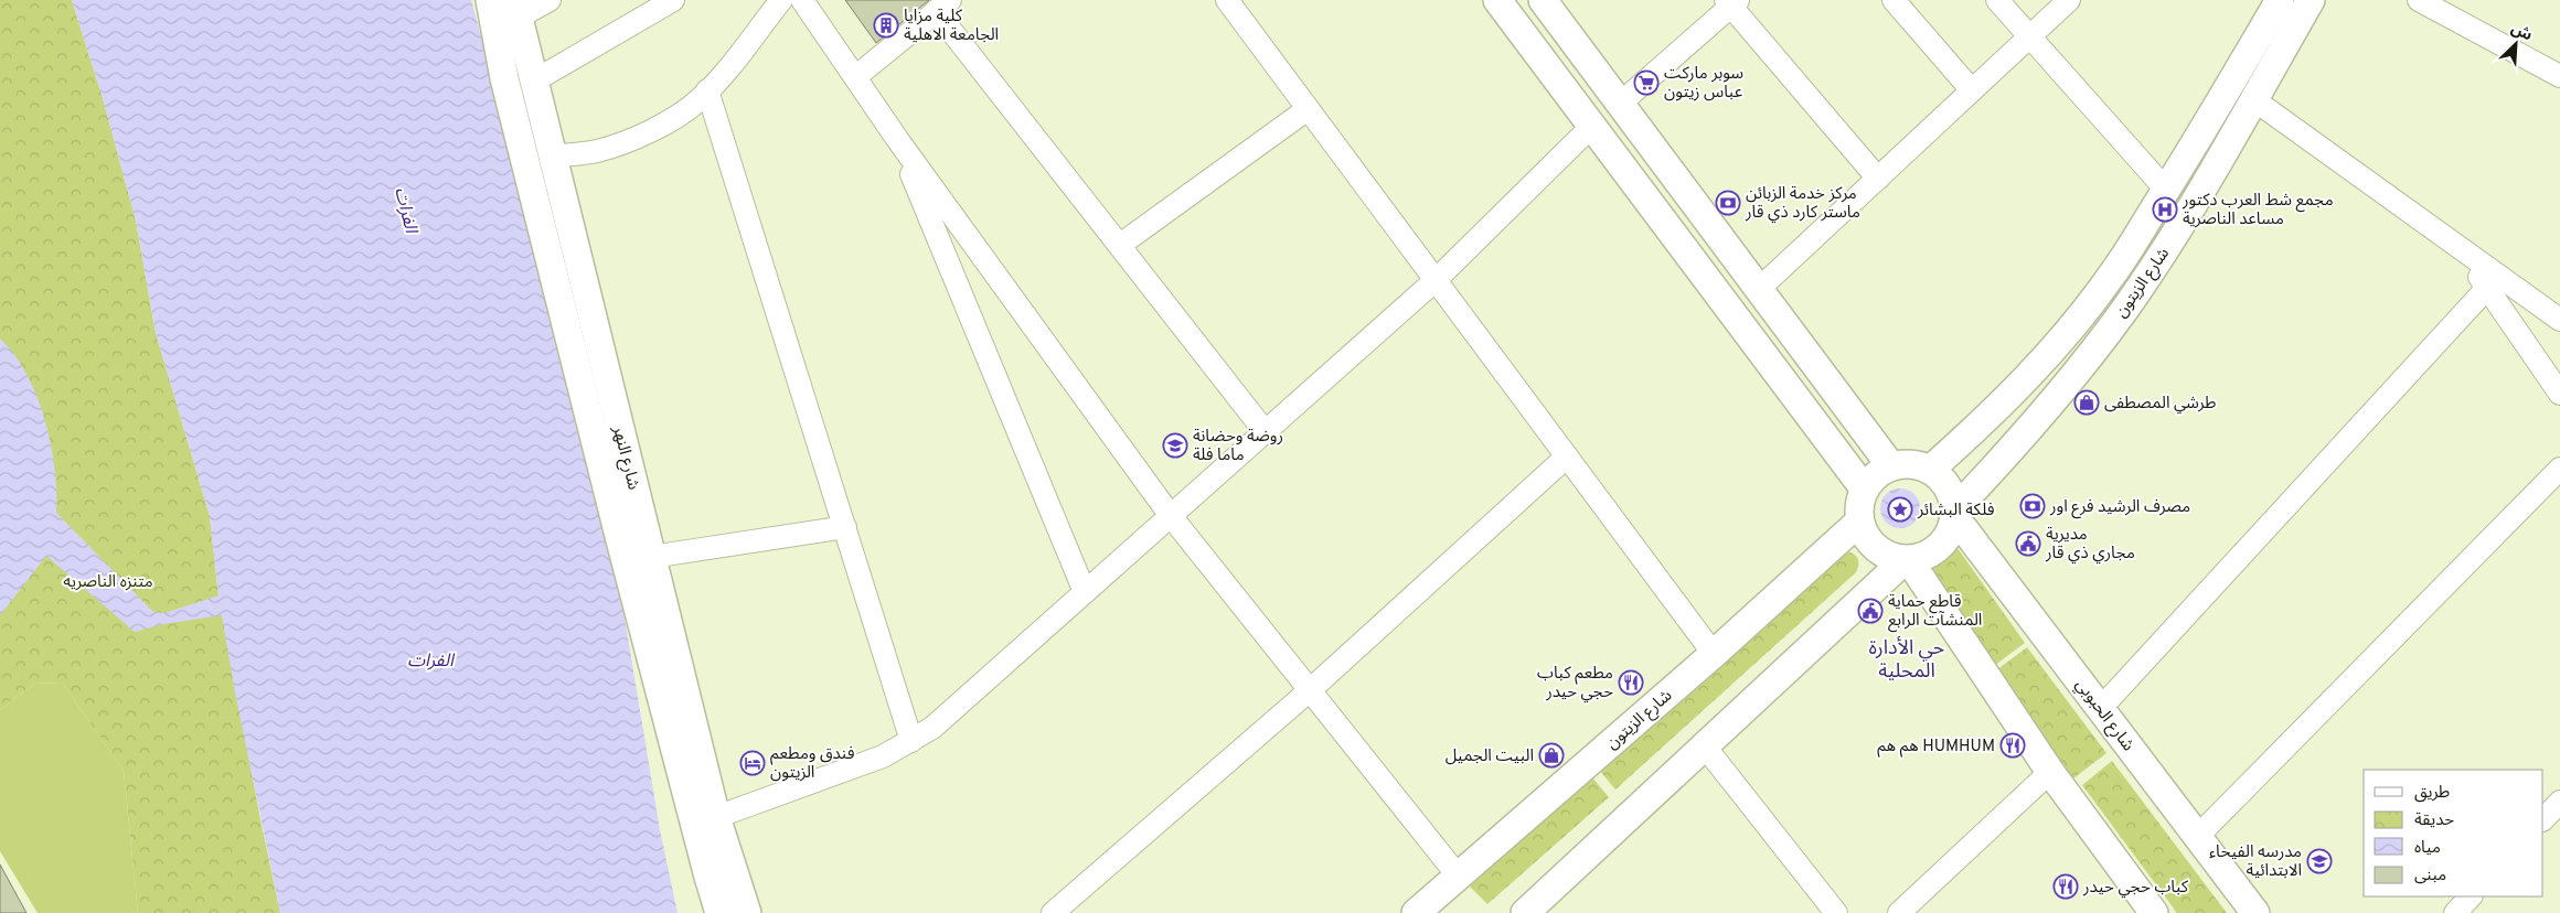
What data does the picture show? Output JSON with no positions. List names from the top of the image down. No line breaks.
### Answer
{"streets":{"main road":["شارع الزيتون","شارع النهر","شارع الحبوبي"]},"crossings":[["شارع الزيتون","شارع الحبوبي"]],"districts":["حي الأدارة المحلية"],"water":["الفرات"],"parks":["متنزه الناصريه"],"places":{"building":["كلية مزايا الجامعة الاهلية"],"supermarket":["سوبر ماركت عباس زيتون"],"bank":["مركز خدمة الزبائن ماستر كارد ذي قار","مصرف الرشيد فرع اور"],"hospital":["مجمع شط العرب دكتور مساعد الناصرية"],"shop":["طرشي المصطفى","البيت الجميل"],"school or university":["روضة وحضانة ماما فلة","مدرسه الفيحاء الابتدائية"],"place":["فلكة البشائر"],"public building":["مديرية مجاري ذي قار","قاطع حماية المنشآت الرابع"],"restaurant":["مطعم كباب حجي حيدر","هم هم HUMHUM","كباب حجي حيدر"],"hotel":["فندق ومطعم الزيتون"]},"legend":["طريق","حديقة","مياه","مبنى"],"north":"top right"}
